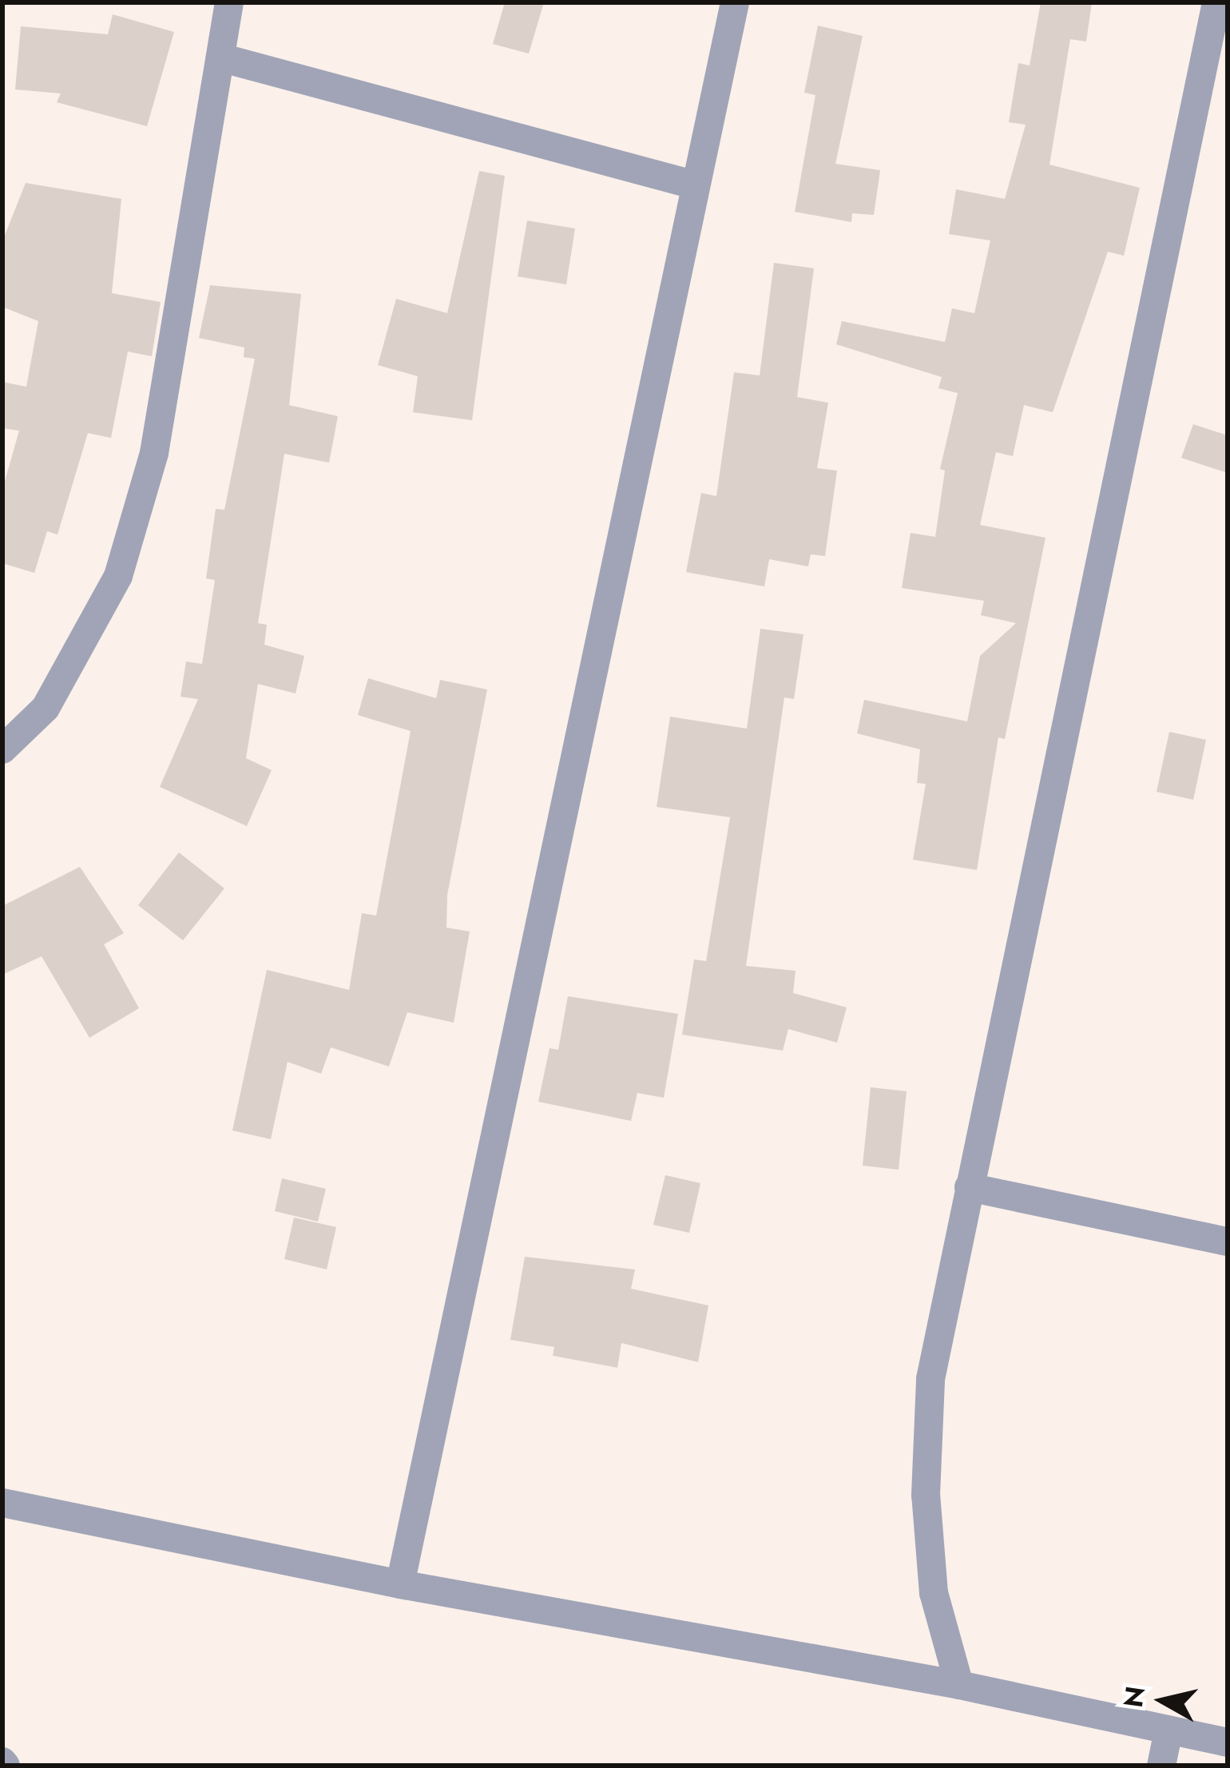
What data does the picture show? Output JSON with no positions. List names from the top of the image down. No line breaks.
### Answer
{"north":"left"}
